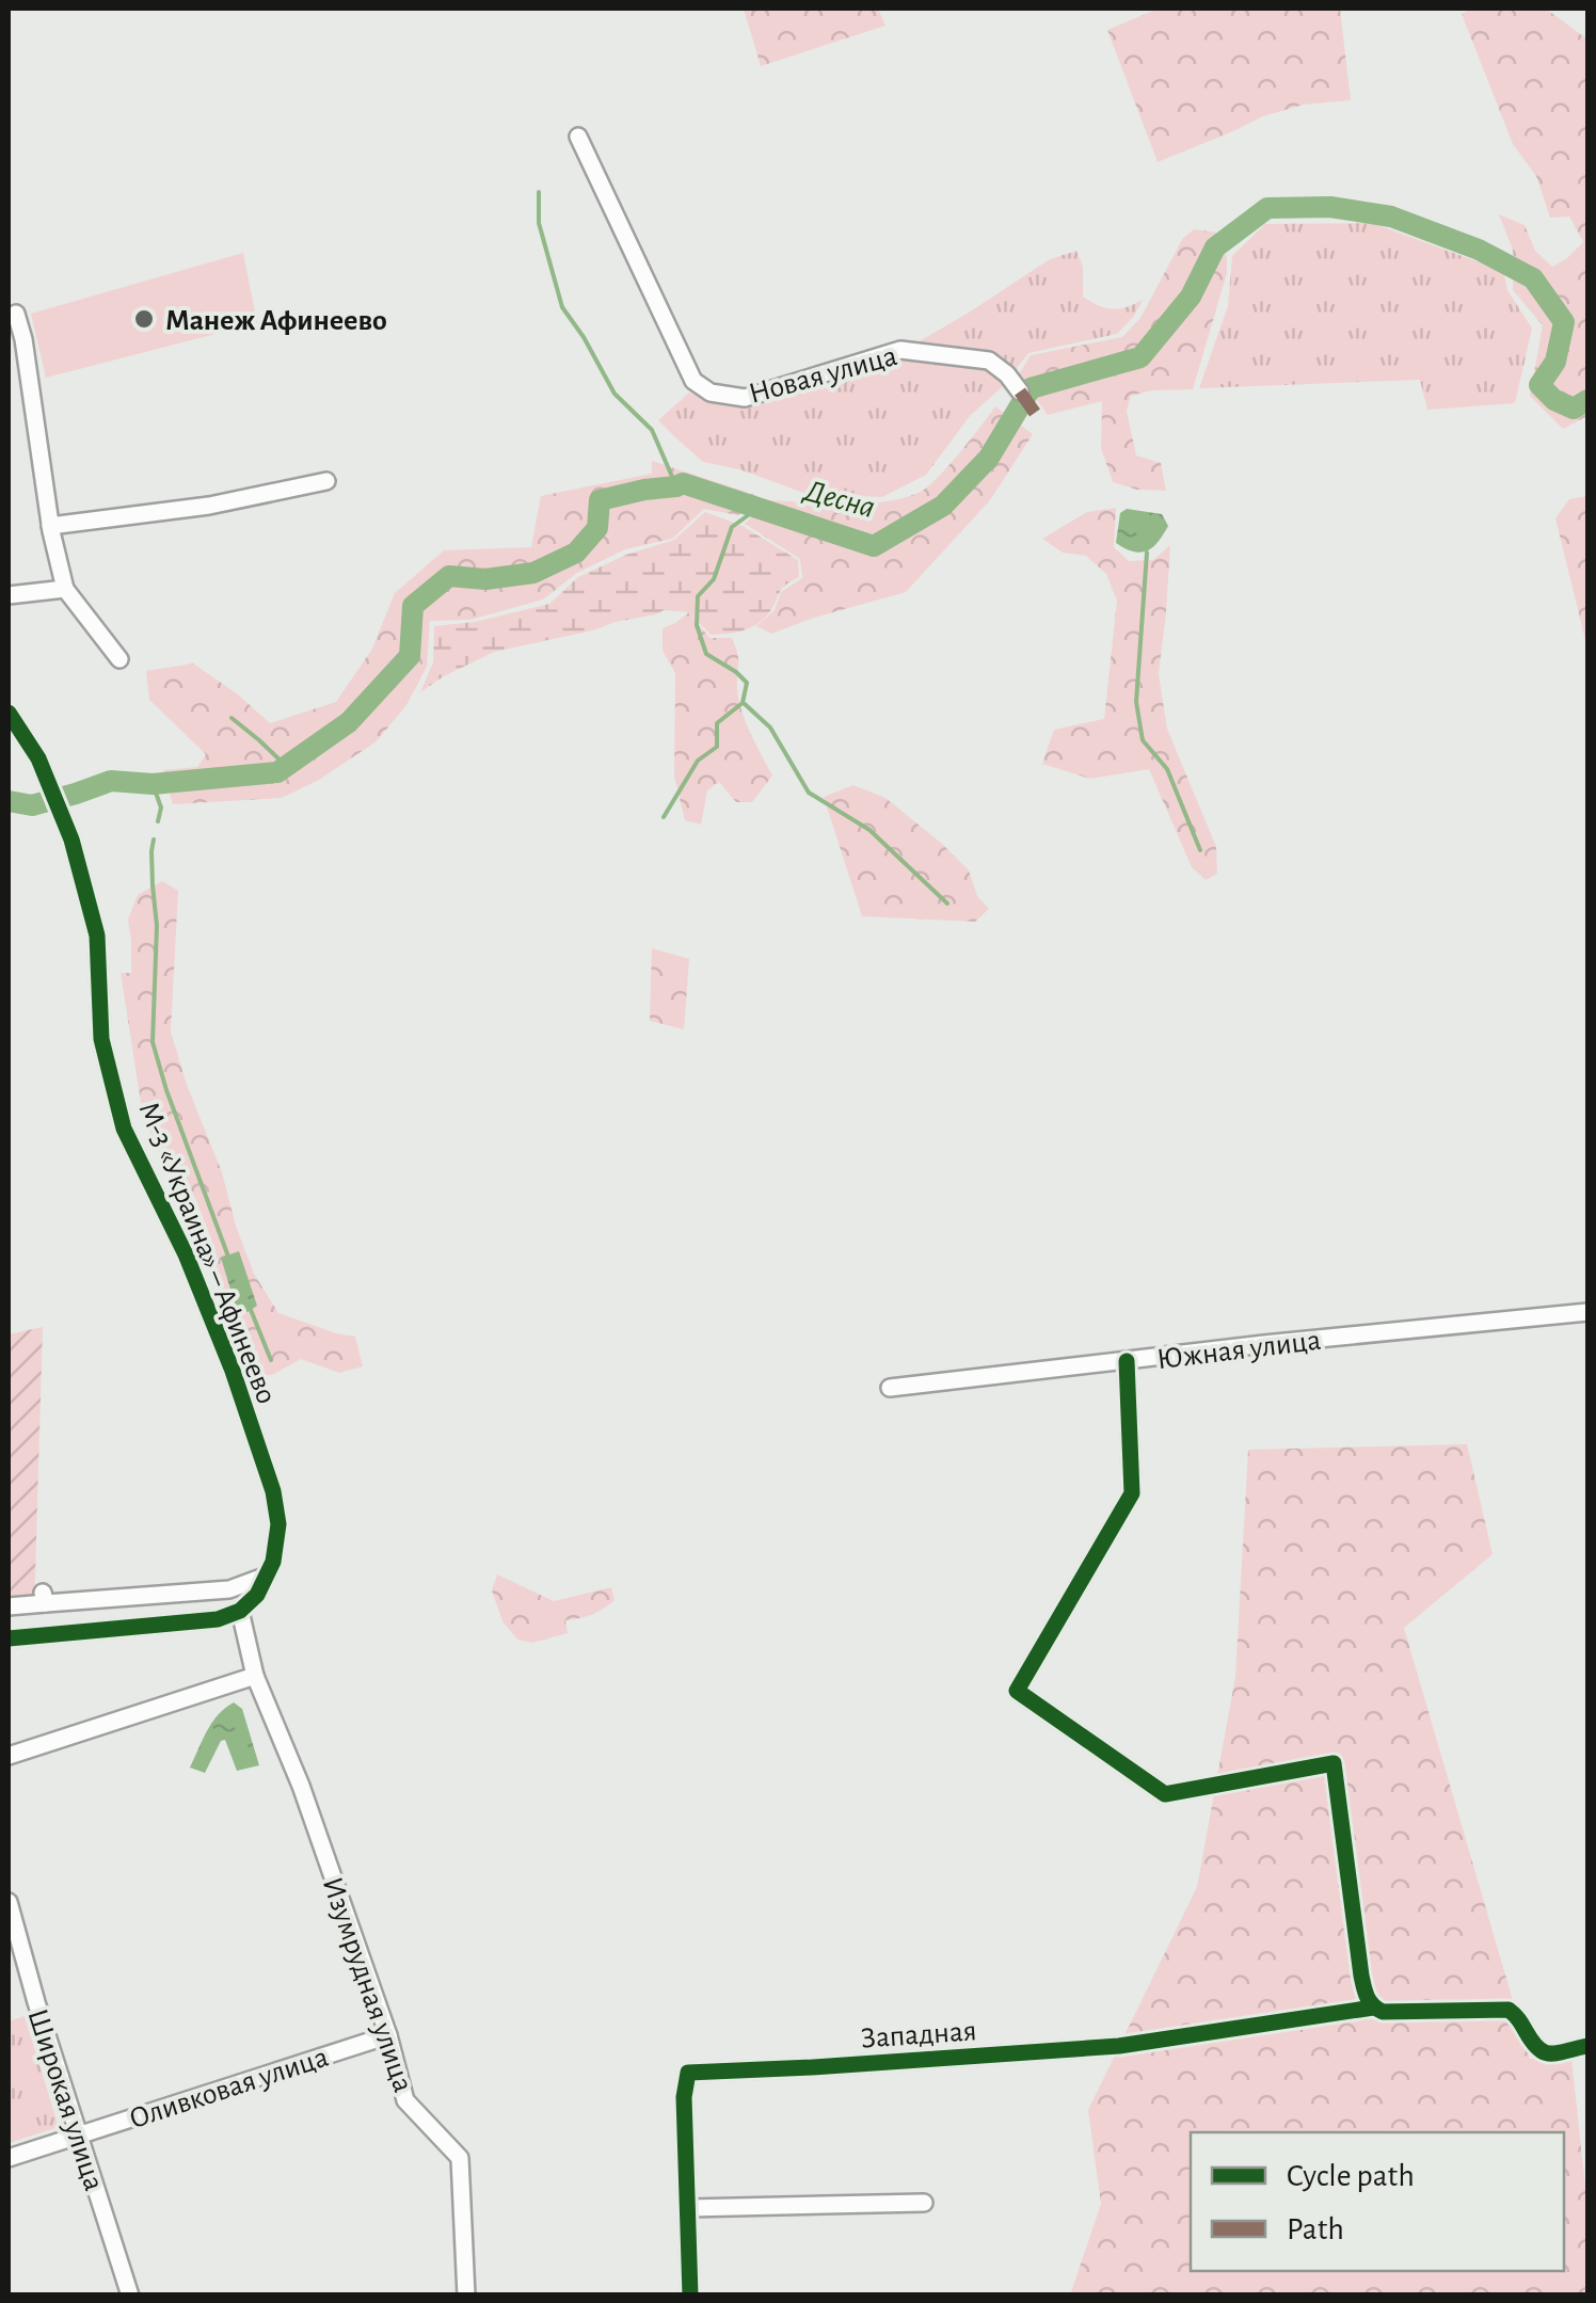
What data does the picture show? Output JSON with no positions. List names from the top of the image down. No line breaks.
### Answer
{"streets":{"street":["Новая улица","М-3 «Украина» – Афинеево","Южная улица","Изумрудная улица","Западная","Оливковая улица","Широкая улица"]},"crossings":[["Изумрудная улица","Оливковая улица"],["Оливковая улица","Широкая улица"]],"water":["Десна"],"places":["Манеж Афинеево"],"legend":["Cycle path","Path"]}
